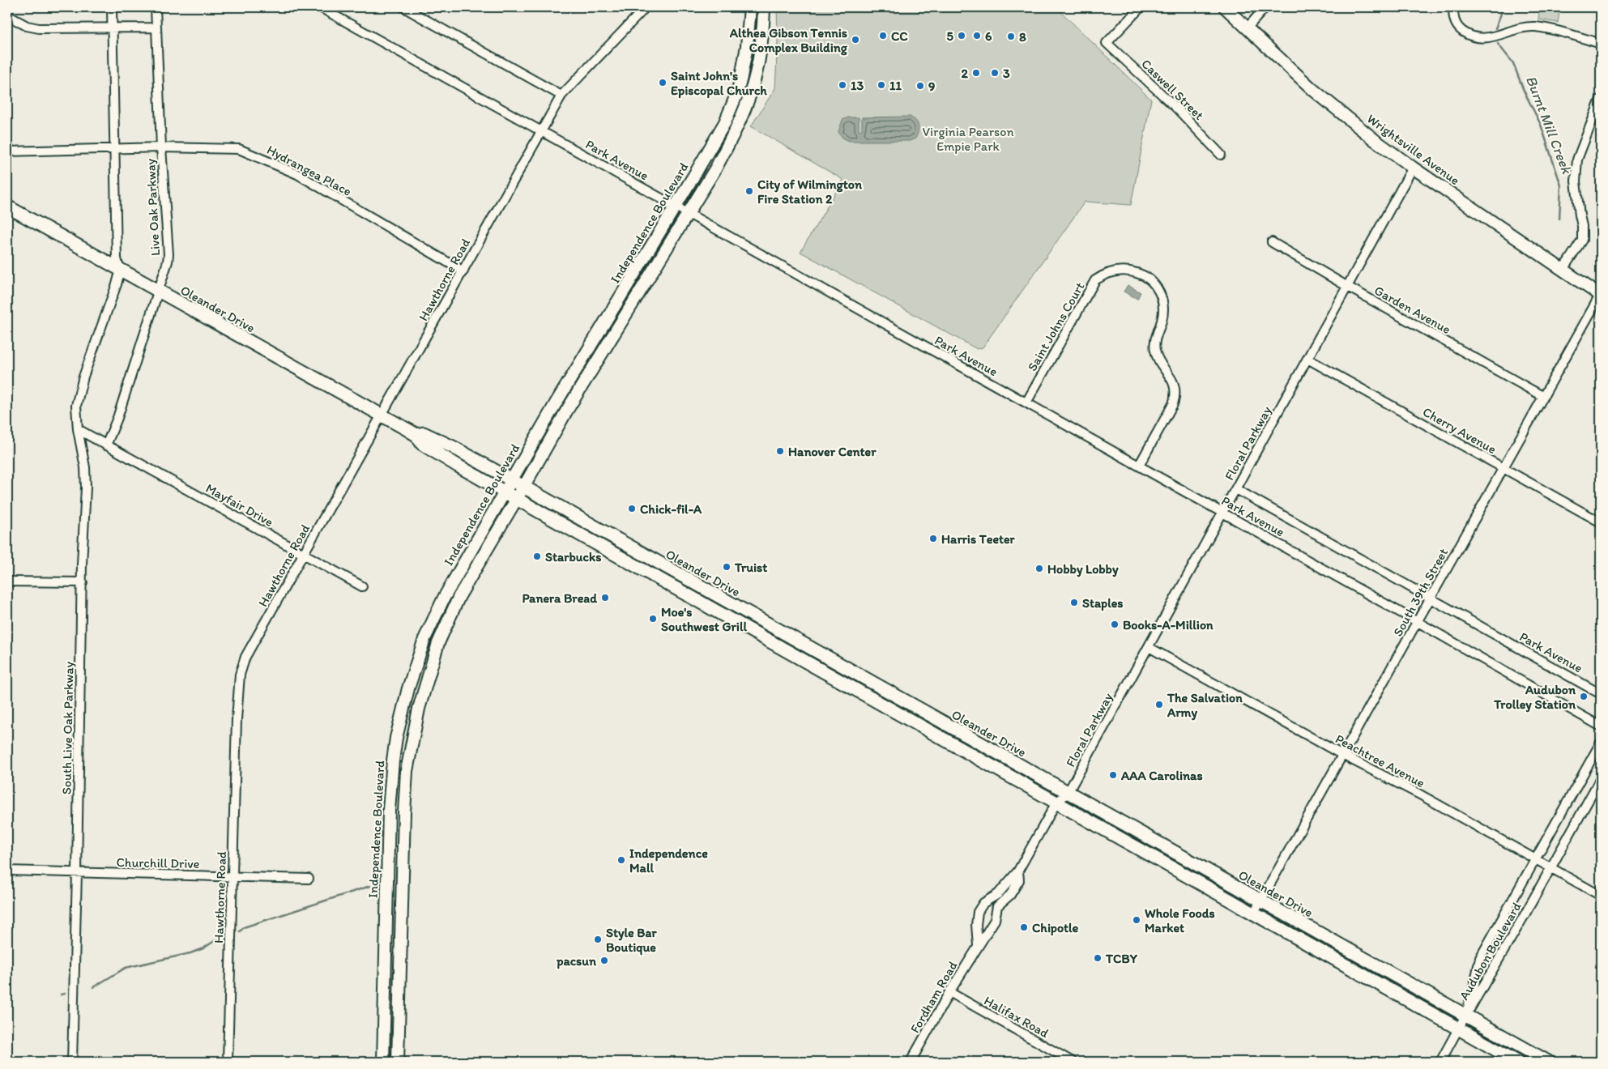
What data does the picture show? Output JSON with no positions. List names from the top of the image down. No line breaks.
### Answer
{"streets":{"main road":["Wrightsville Avenue","Independence Boulevard","Oleander Drive"],"street":["Caswell Street","Park Avenue","Hydrangea Place","Live Oak Parkway","Hawthorne Road","Garden Avenue","Saint Johns Court","Cherry Avenue","Floral Parkway","Mayfair Drive","South 39th Street","South Live Oak Parkway","Peachtree Avenue","Churchill Drive","Audubon Boulevard","Fordham Road","Halifax Road"]},"crossings":[["Wrightsville Avenue","Floral Parkway"],["Wrightsville Avenue","South 39th Street"],["Park Avenue","Independence Boulevard"],["Park Avenue","Hawthorne Road"],["Park Avenue","Saint Johns Court"],["Park Avenue","Floral Parkway"],["Park Avenue","South 39th Street"],["Hydrangea Place","Live Oak Parkway"],["Hydrangea Place","Hawthorne Road"],["Live Oak Parkway","Oleander Drive"],["Live Oak Parkway","Mayfair Drive"],["Independence Boulevard","Oleander Drive"],["Hawthorne Road","Oleander Drive"],["Hawthorne Road","Mayfair Drive"],["Hawthorne Road","Churchill Drive"],["Oleander Drive","Floral Parkway"],["Oleander Drive","South 39th Street"],["Oleander Drive","Audubon Boulevard"],["Oleander Drive","Fordham Road"],["Garden Avenue","Floral Parkway"],["Garden Avenue","South 39th Street"],["Cherry Avenue","Floral Parkway"],["Cherry Avenue","South 39th Street"],["Floral Parkway","Peachtree Avenue"],["Floral Parkway","Fordham Road"],["South 39th Street","Peachtree Avenue"],["South Live Oak Parkway","Churchill Drive"],["Peachtree Avenue","Audubon Boulevard"],["Fordham Road","Halifax Road"]],"water":["Burnt Mill Creek"],"parks":["Virginia Pearson Empie Park"],"places":["CC","5","6","8","Althea Gibson Tennis Complex Building","2","3","Saint John's Episcopal Church","13","11","9","City of Wilmington Fire Station 2","Hanover Center","Chick-fil-A","Harris Teeter","Starbucks","Truist","Hobby Lobby","Panera Bread","Staples","Moe's Southwest Grill","Books-A-Million","Audubon Trolley Station","The Salvation Army","AAA Carolinas","Independence Mall","Whole Foods Market","Chipotle","Style Bar Boutique","TCBY","pacsun"]}
